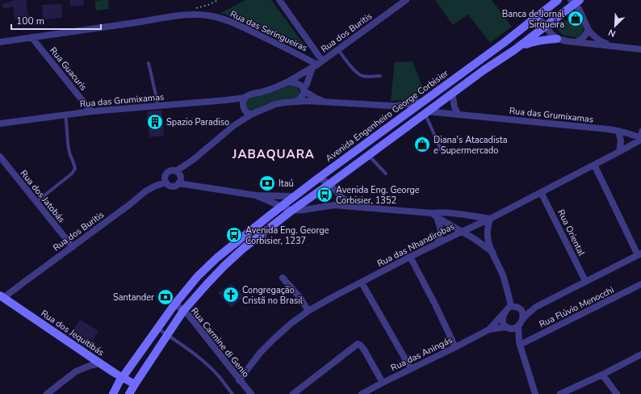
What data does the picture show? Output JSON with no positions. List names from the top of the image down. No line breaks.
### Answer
{"streets":{"main road":["Avenida Engenheiro George Corbisier","Rua dos Jequitibás"],"street":["Rua das Seringueiras","Rua dos Buritis","Rua Guacuris","Rua das Grumixamas","Rua dos Jatobás","Rua Oriental","Rua das Nhandirobas","Rua Flúvio Menocchi","Rua Carmine di Genio","Rua das Aningás"]},"crossings":[["Rua das Seringueiras","Rua dos Buritis"],["Rua das Seringueiras","Rua Guacuris"],["Rua dos Buritis","Rua das Grumixamas"],["Rua dos Buritis","Rua dos Jatobás"],["Rua dos Buritis","Rua dos Jequitibás"],["Rua Guacuris","Rua das Grumixamas"],["Rua das Grumixamas","Rua das Nhandirobas"],["Avenida Engenheiro George Corbisier","Rua dos Jequitibás"],["Avenida Engenheiro George Corbisier","Rua Carmine di Genio"],["Rua Oriental","Rua das Nhandirobas"],["Rua das Nhandirobas","Rua Carmine di Genio"]],"districts":["JABAQUARA"],"places":{"shop":["Banca de Jornal Sirqueira","Diana's Atacadista e Supermercado"],"building":["Spazio Paradiso"],"bank":["Itaú","Santander"],"bus stop":["Avenida Eng. George Corbisier, 1352","Avenida Eng. George Corbisier, 1237"],"church":["Congregação Cristã no Brasil"]},"scale_bar":"100 m","north":"bottom left"}
